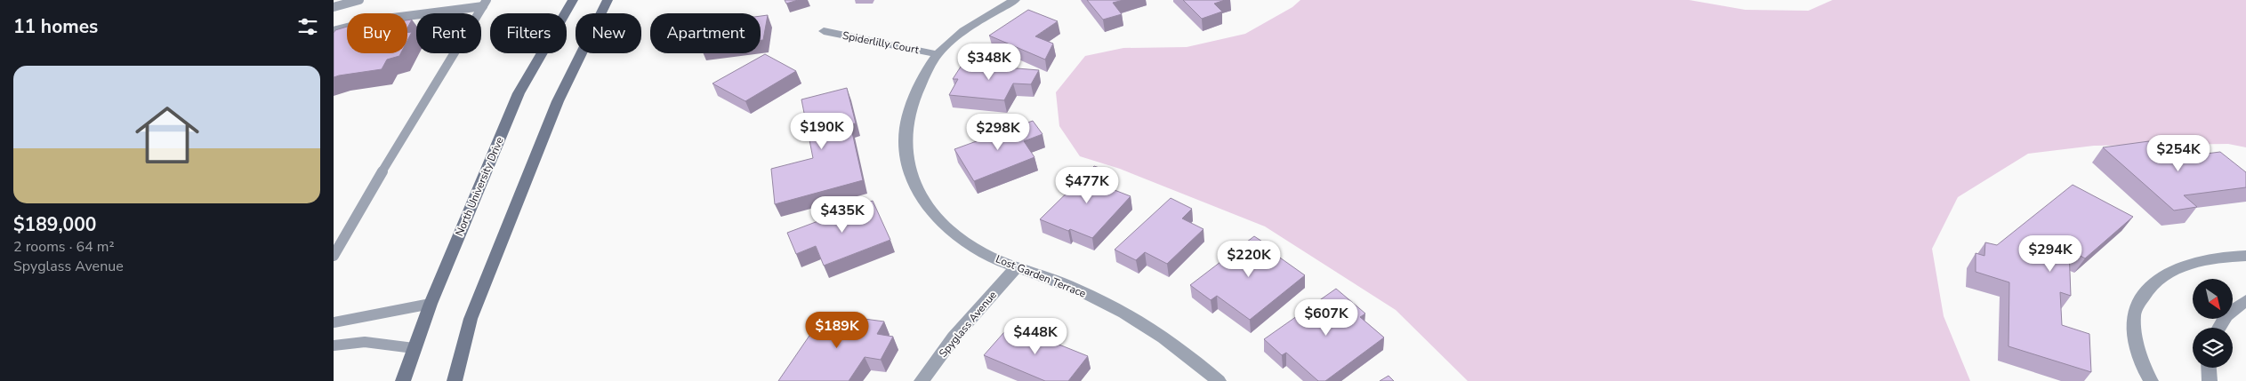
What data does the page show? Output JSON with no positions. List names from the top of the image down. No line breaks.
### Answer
{"streets":{"main road":["North University Drive"],"street":["Spiderlilly Court","Lost Garden Terrace","Spyglass Avenue"]},"crossings":[["Spiderlilly Court","Lost Garden Terrace"],["Lost Garden Terrace","Spyglass Avenue"]],"north":"bottom right","page":{"heading":"11 homes","chip":["Buy","Rent","Filters","New","Apartment"],"price":["$348K","$190K","$298K","$254K","$477K","$435K","$294K","$220K","$607K","$189K","$448K"],"list":[{"name":"$189,000","note":"2 rooms · 64 m² · Spyglass Avenue"}]}}
